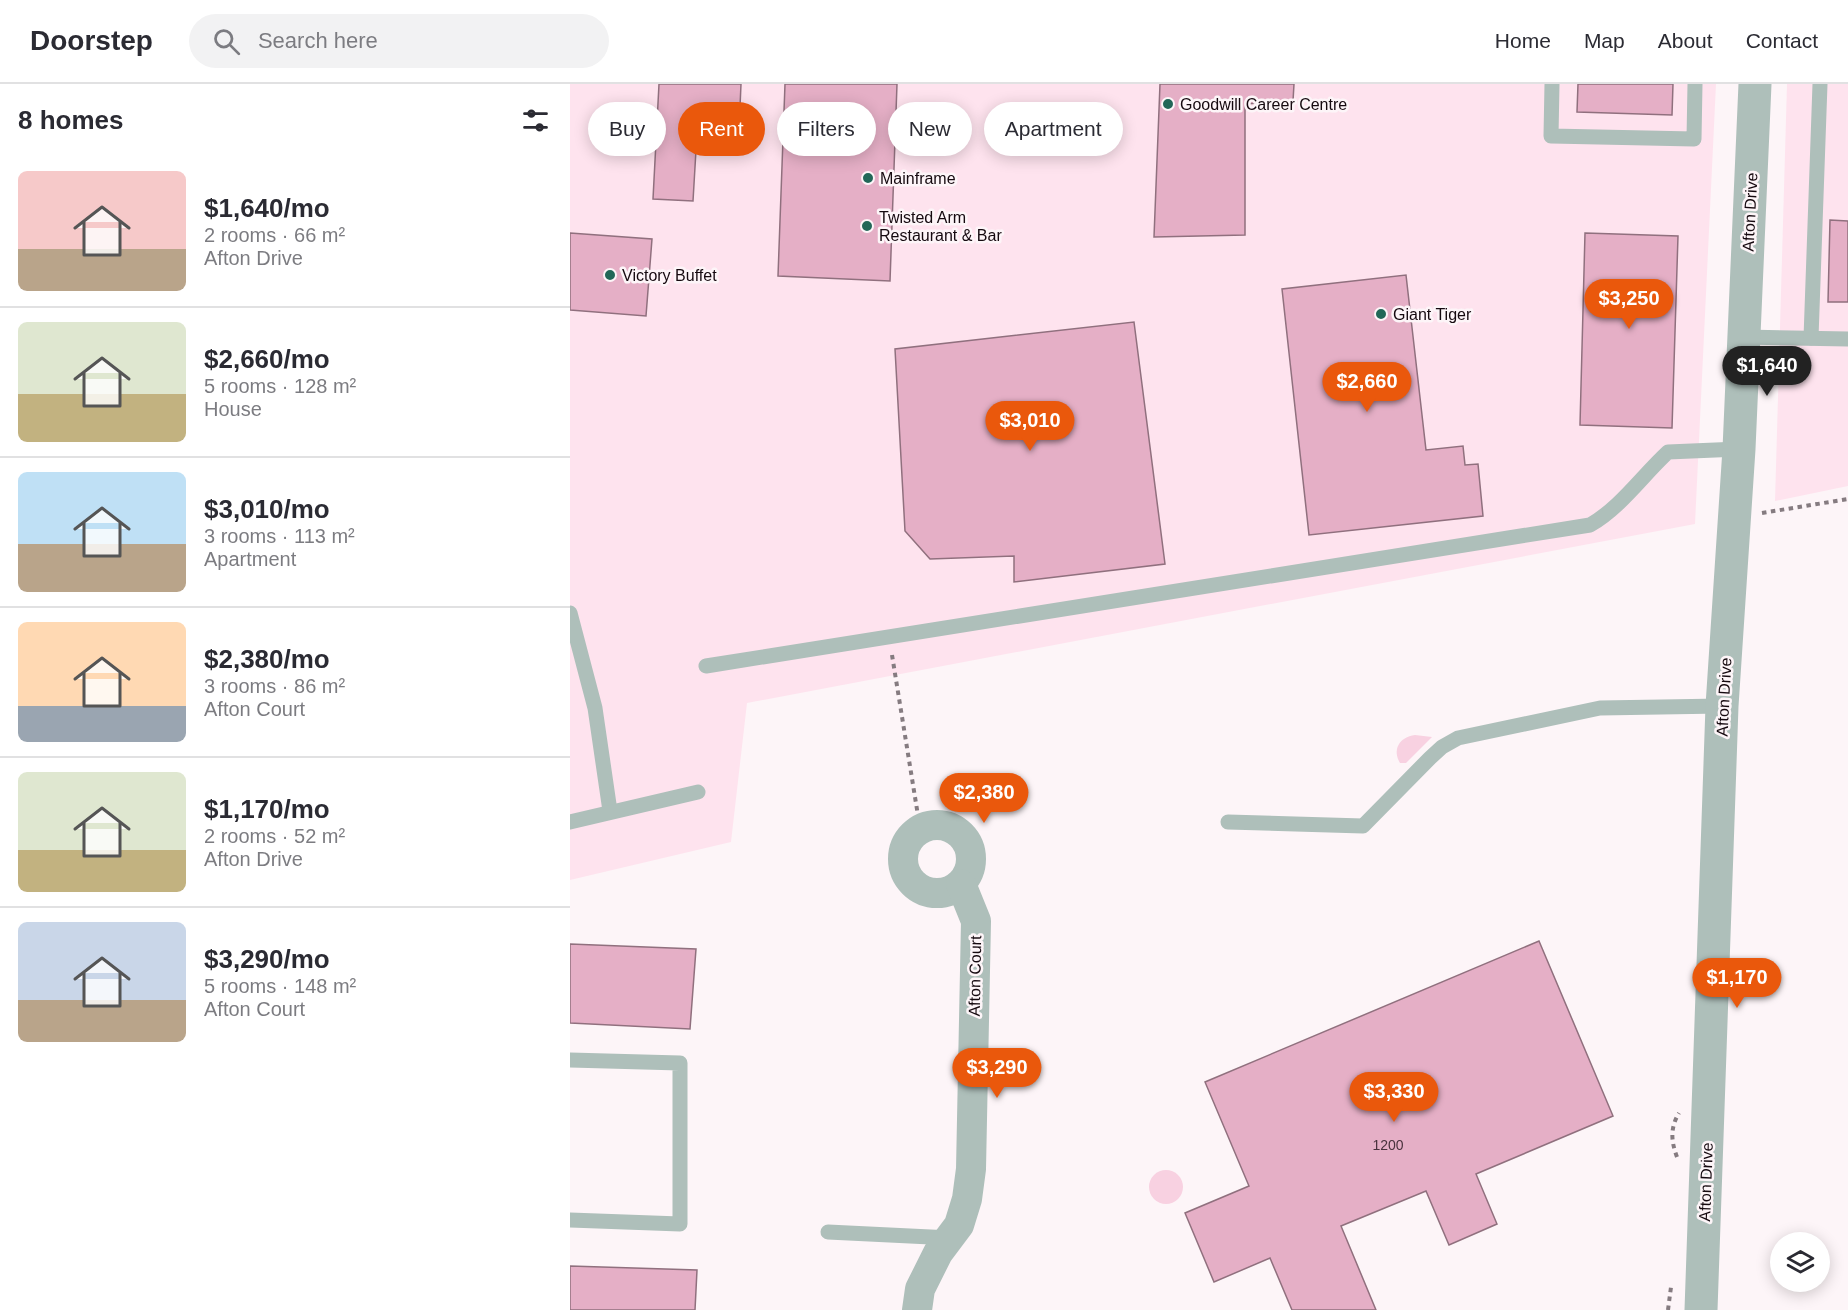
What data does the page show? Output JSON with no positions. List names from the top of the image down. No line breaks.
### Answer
{"streets":{"street":["Afton Drive","Afton Court"]},"places":["Goodwill Career Centre","Mainframe","Twisted Arm Restaurant & Bar","Victory Buffet","Giant Tiger"],"house_numbers":["1200"],"page":{"header":"Doorstep","search":"Search here","nav":["Home","Map","About","Contact"],"heading":"8 homes","chip":["Buy","Rent","Filters","New","Apartment"],"list":[{"name":"$1,640/mo","note":"2 rooms · 66 m² · Afton Drive"},{"name":"$2,660/mo","note":"5 rooms · 128 m² · House"},{"name":"$3,010/mo","note":"3 rooms · 113 m² · Apartment"},{"name":"$2,380/mo","note":"3 rooms · 86 m² · Afton Court"},{"name":"$1,170/mo","note":"2 rooms · 52 m² · Afton Drive"},{"name":"$3,290/mo","note":"5 rooms · 148 m² · Afton Court"}],"price":["$3,250","$1,640","$2,660","$3,010","$2,380","$1,170","$3,290","$3,330"]}}
